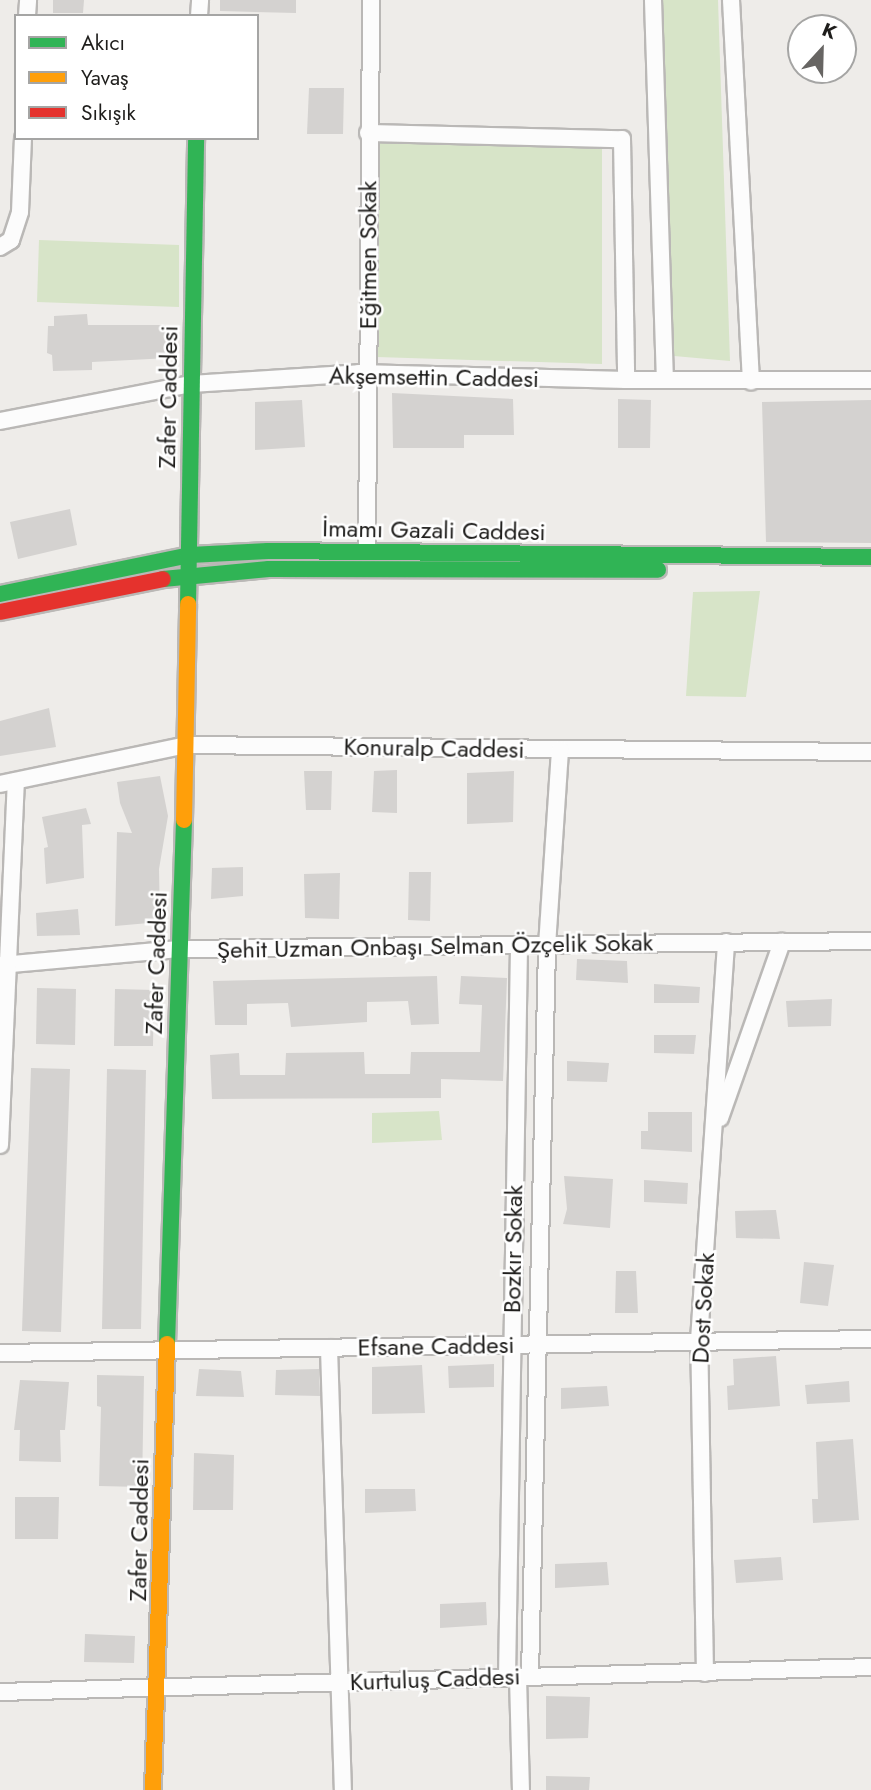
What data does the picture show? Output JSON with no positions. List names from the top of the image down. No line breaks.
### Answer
{"streets":{"main road":["Zafer Caddesi","İmamı Gazali Caddesi"],"street":["Eğitmen Sokak","Akşemsettin Caddesi","Konuralp Caddesi","Şehit Uzman Onbaşı Selman Özçelik Sokak","Bozkır Sokak","Dost Sokak","Efsane Caddesi","Kurtuluş Caddesi"]},"crossings":[["Eğitmen Sokak","Akşemsettin Caddesi"],["Eğitmen Sokak","İmamı Gazali Caddesi"],["Akşemsettin Caddesi","Zafer Caddesi"],["Zafer Caddesi","İmamı Gazali Caddesi"],["Zafer Caddesi","Konuralp Caddesi"],["Zafer Caddesi","Şehit Uzman Onbaşı Selman Özçelik Sokak"],["Zafer Caddesi","Efsane Caddesi"],["Zafer Caddesi","Kurtuluş Caddesi"],["Konuralp Caddesi","Bozkır Sokak"],["Şehit Uzman Onbaşı Selman Özçelik Sokak","Bozkır Sokak"],["Şehit Uzman Onbaşı Selman Özçelik Sokak","Dost Sokak"],["Bozkır Sokak","Efsane Caddesi"],["Bozkır Sokak","Kurtuluş Caddesi"],["Dost Sokak","Efsane Caddesi"],["Dost Sokak","Kurtuluş Caddesi"]],"legend":["Akıcı","Yavaş","Sıkışık"],"north":"top"}
